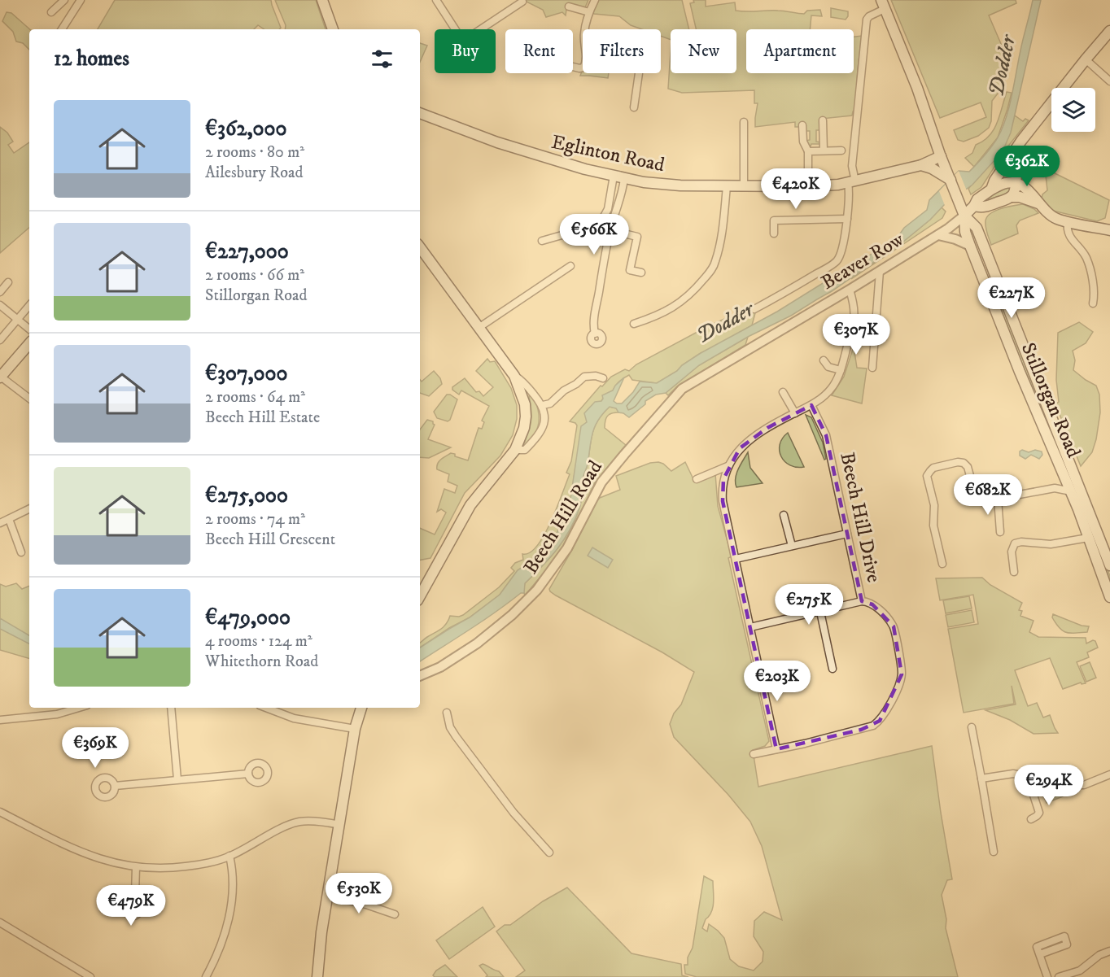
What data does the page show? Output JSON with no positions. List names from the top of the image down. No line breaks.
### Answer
{"streets":{"main road":["Eglinton Road","Stillorgan Road"],"street":["Beaver Row","Beech Hill Road","Beech Hill Drive"]},"crossings":[["Beaver Row","Stillorgan Road"],["Beaver Row","Beech Hill Road"]],"water":["Dodder"],"page":{"chip":["Buy","Rent","Filters","New","Apartment"],"heading":"12 homes","list":[{"name":"€362,000","note":"2 rooms · 80 m² · Ailesbury Road"},{"name":"€227,000","note":"2 rooms · 66 m² · Stillorgan Road"},{"name":"€307,000","note":"2 rooms · 64 m² · Beech Hill Estate"},{"name":"€275,000","note":"2 rooms · 74 m² · Beech Hill Crescent"},{"name":"€479,000","note":"4 rooms · 124 m² · Whitethorn Road"}],"price":["€362K","€420K","€566K","€227K","€307K","€682K","€275K","€203K","€369K","€294K","€530K","€479K"]}}
